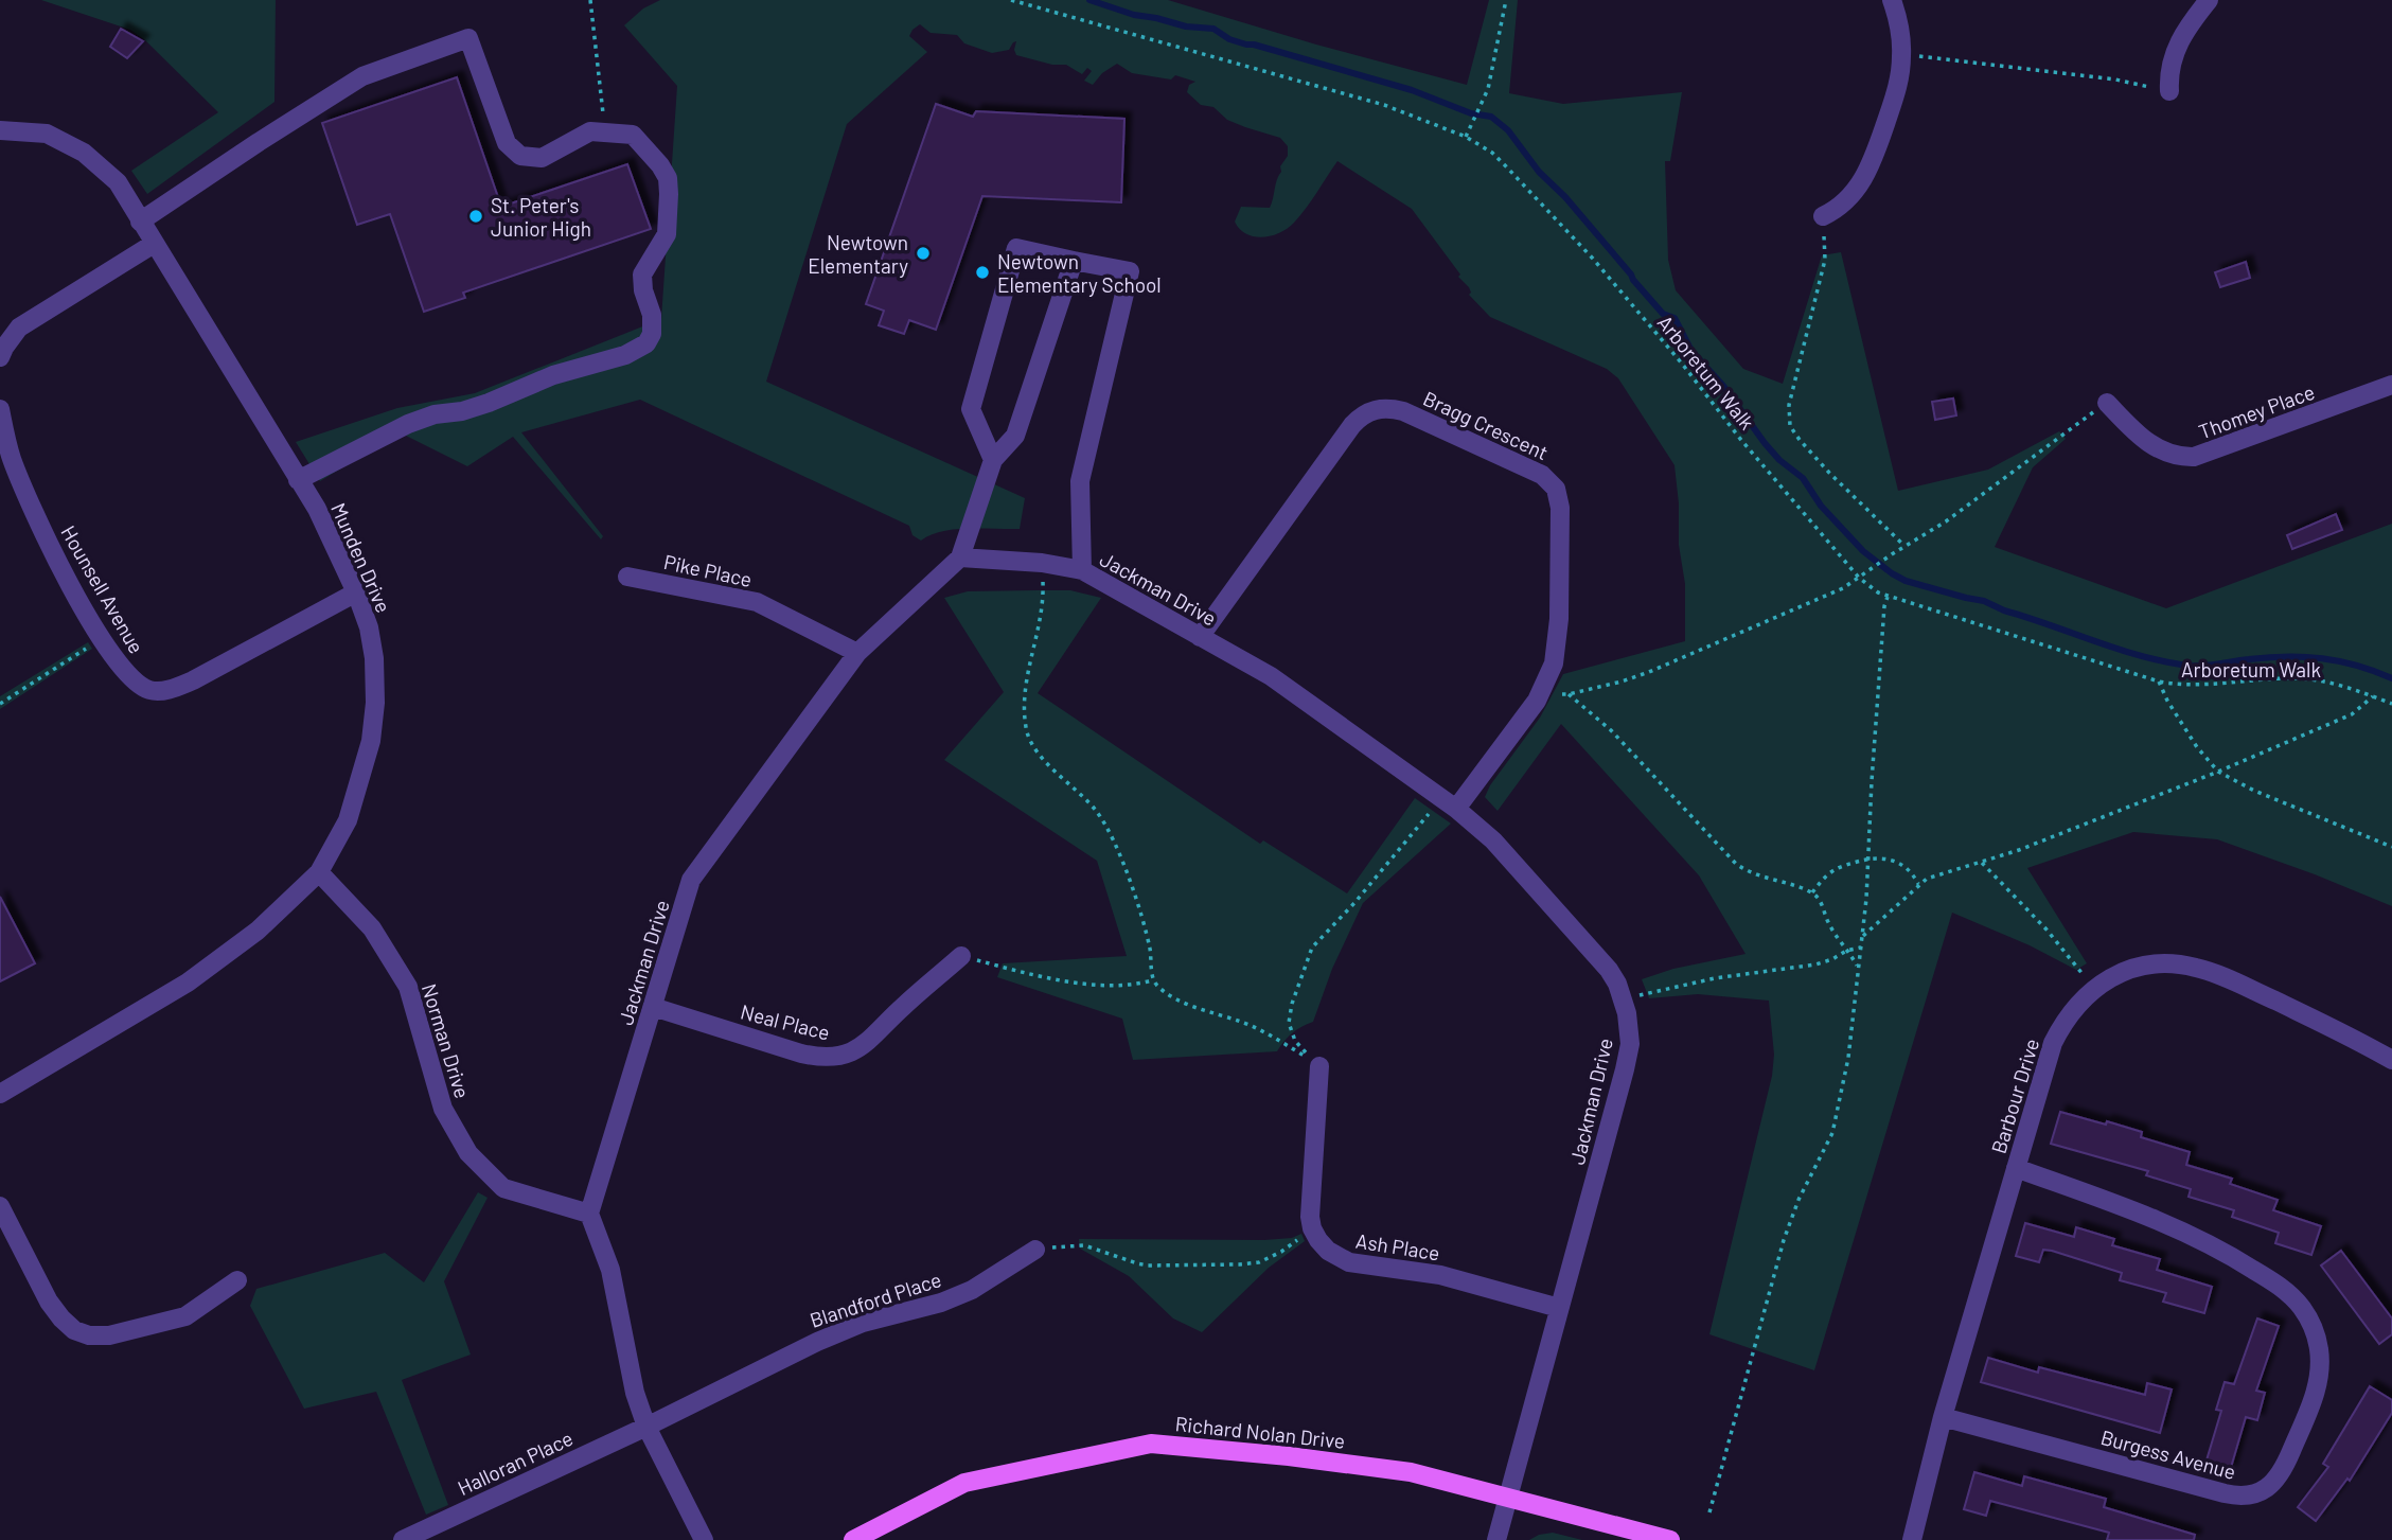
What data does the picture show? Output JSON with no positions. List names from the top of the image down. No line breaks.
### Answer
{"streets":{"main road":["Richard Nolan Drive"],"street":["Thomey Place","Bragg Crescent","Munden Drive","Pike Place","Jackman Drive","Hounsell Avenue","Neal Place","Norman Drive","Barbour Drive","Ash Place","Blandford Place","Burgess Avenue","Halloran Place"],"path":["Arboretum Walk"]},"crossings":[["Bragg Crescent","Jackman Drive"],["Munden Drive","Hounsell Avenue"],["Munden Drive","Norman Drive"],["Pike Place","Jackman Drive"],["Jackman Drive","Neal Place"],["Jackman Drive","Norman Drive"],["Jackman Drive","Ash Place"],["Jackman Drive","Richard Nolan Drive"],["Barbour Drive","Burgess Avenue"],["Blandford Place","Halloran Place"]],"places":["St. Peter's Junior High","Newtown Elementary","Newtown Elementary School"]}
